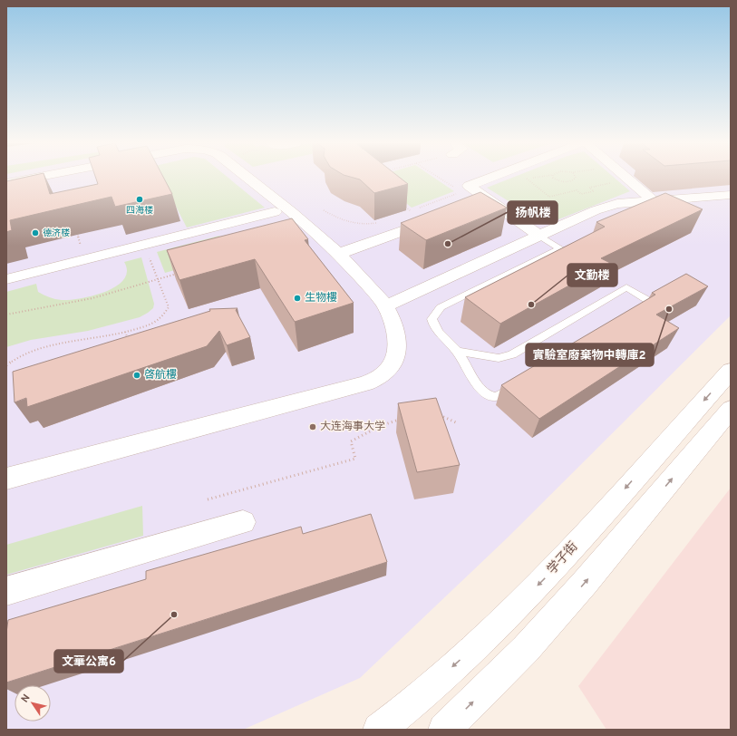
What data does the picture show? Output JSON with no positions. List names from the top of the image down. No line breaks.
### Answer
{"streets":{"street":["学子街"]},"places":["四海楼","德济楼","扬帆楼","生物樓","文勤楼","實驗室廢棄物中轉庫2","啓航樓","大连海事大学","文華公寓6"],"north":"top left"}
